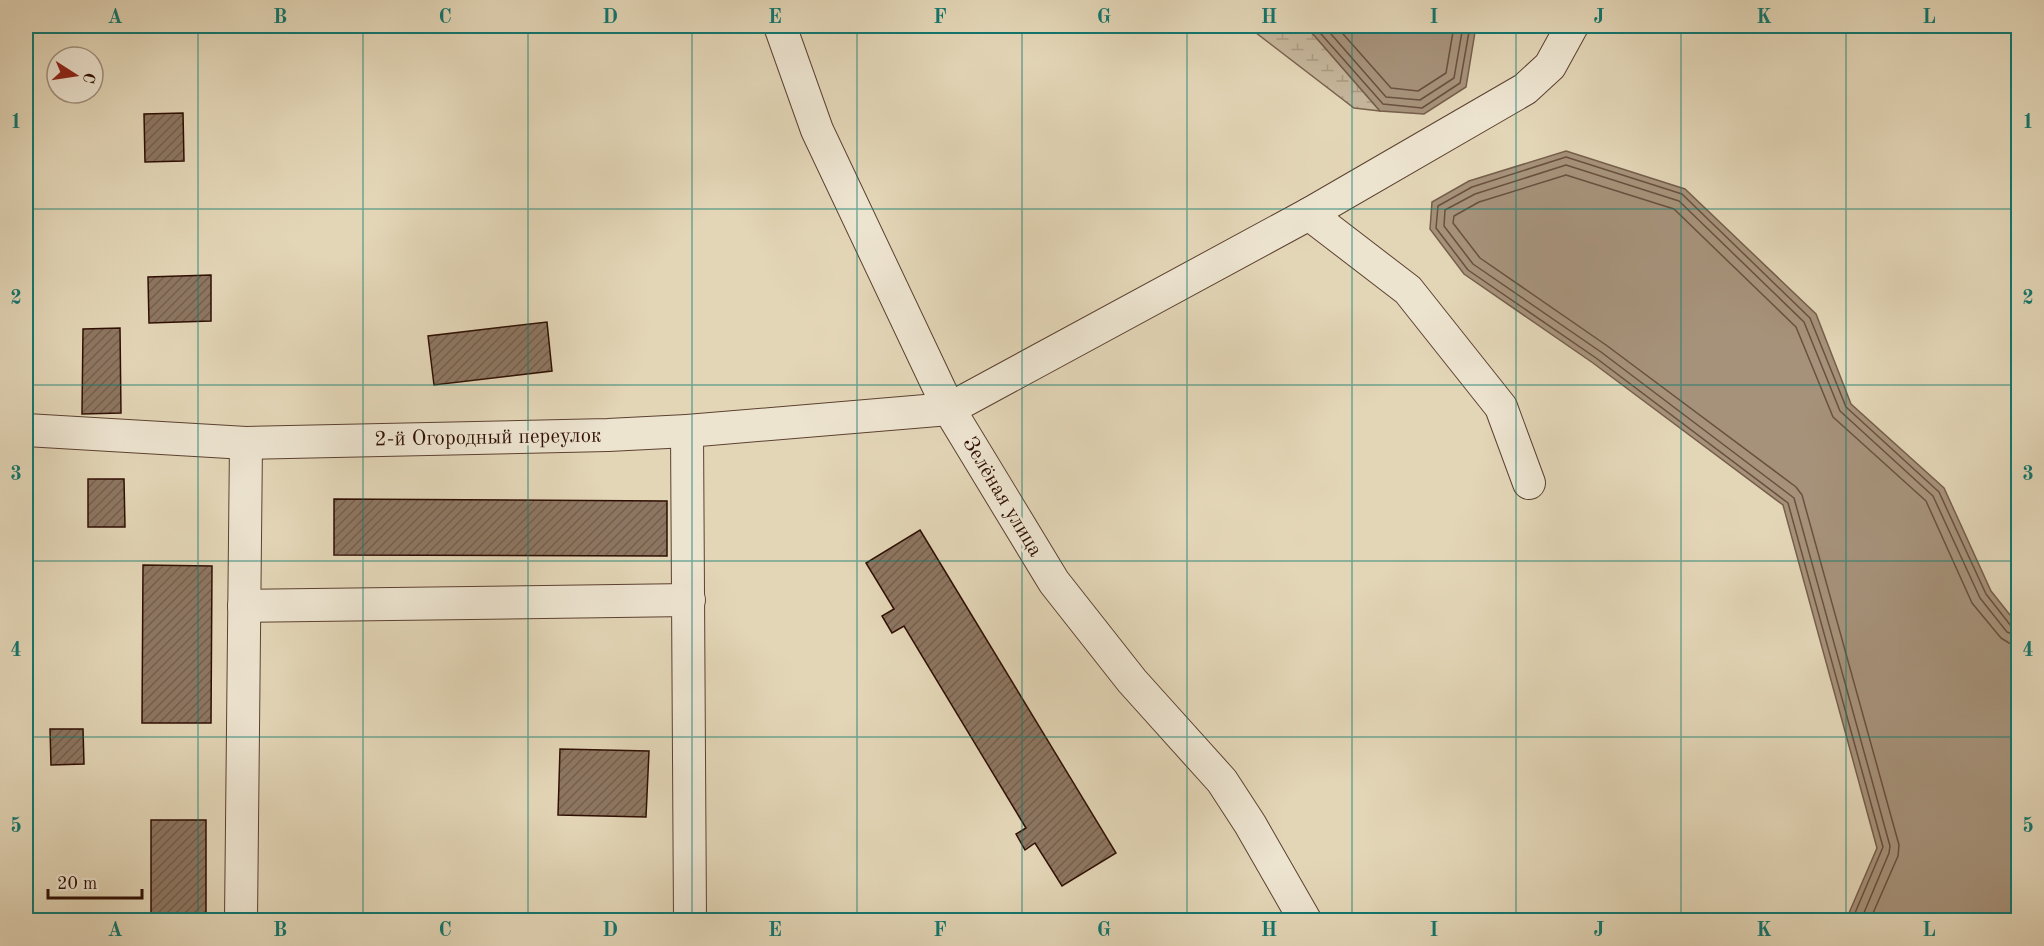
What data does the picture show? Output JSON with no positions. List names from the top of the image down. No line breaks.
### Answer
{"streets":{"street":["2-й Огородный переулок","Зелёная улица"]},"crossings":[["2-й Огородный переулок","Зелёная улица"]],"scale_bar":"20 m","north":"right","grid":{"columns":["A","B","C","D","E","F","G","H","I","J","K","L"],"rows":["1","2","3","4","5"]}}
